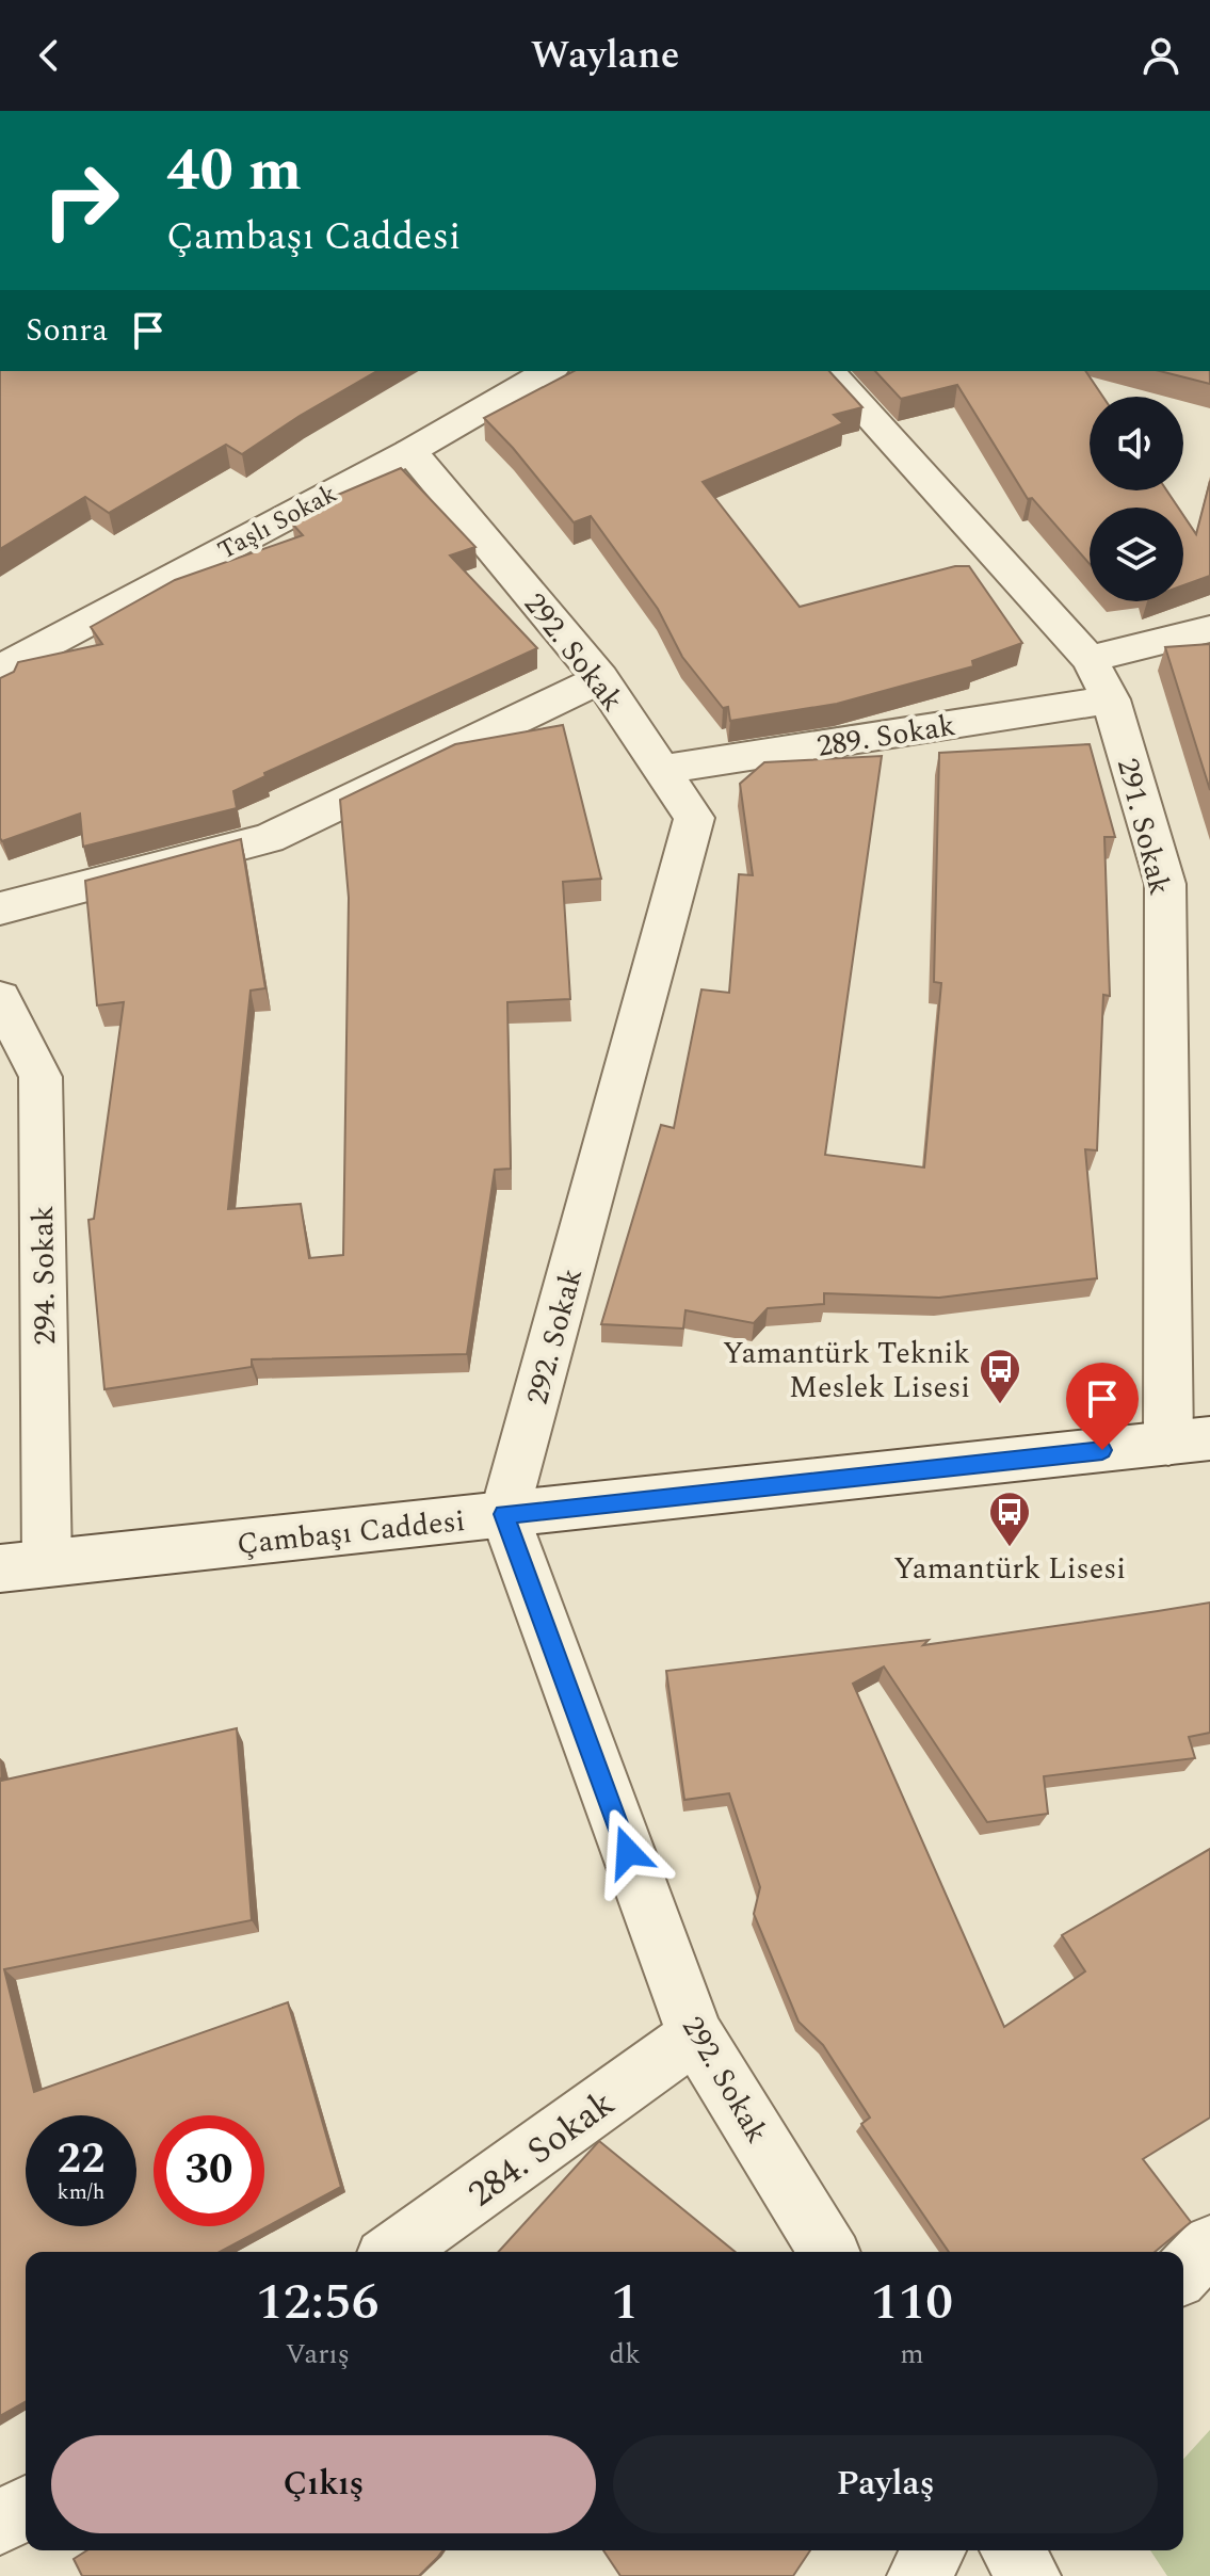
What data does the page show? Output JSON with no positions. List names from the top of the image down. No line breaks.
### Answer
{"streets":{"street":["Taşlı Sokak","292. Sokak","289. Sokak","291. Sokak","294. Sokak","Çambaşı Caddesi","284. Sokak"]},"crossings":[["Taşlı Sokak","292. Sokak"],["292. Sokak","289. Sokak"],["292. Sokak","Çambaşı Caddesi"],["292. Sokak","284. Sokak"],["289. Sokak","291. Sokak"],["291. Sokak","Çambaşı Caddesi"],["294. Sokak","Çambaşı Caddesi"]],"places":{"bus stop":["Yamantürk Teknik Meslek Lisesi","Yamantürk Lisesi"]},"page":{"header":"Waylane","turn":["40 m","Çambaşı Caddesi"],"then":"Sonra","speed":"22 km/h","limit":"30","eta":["12:56","Varış","1","dk","110","m"],"buttons":["Çıkış","Paylaş"]}}
